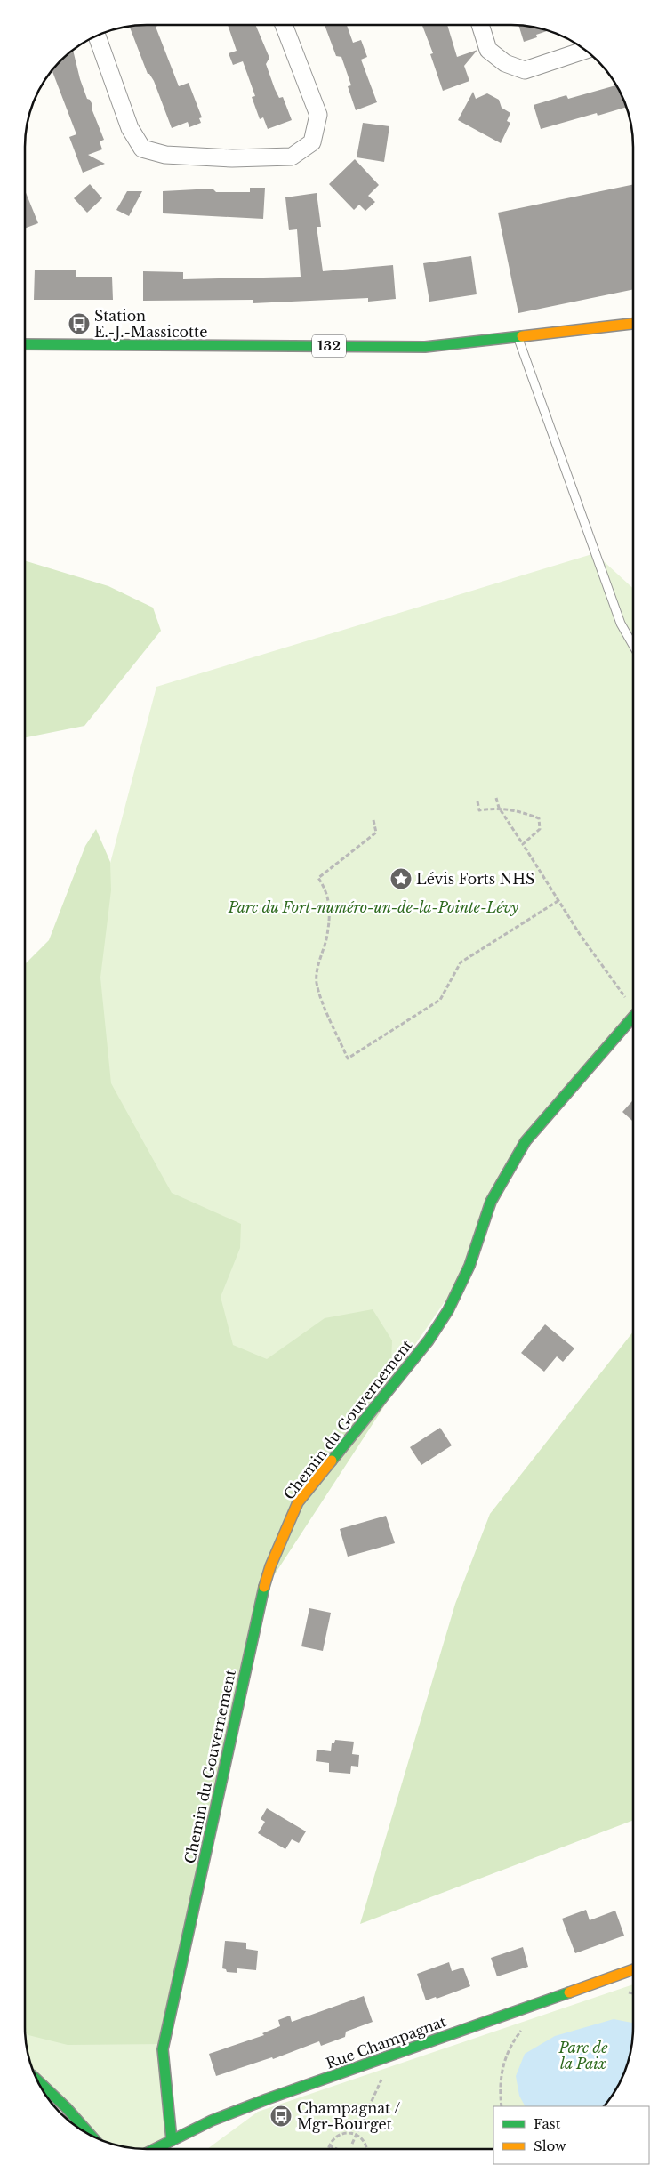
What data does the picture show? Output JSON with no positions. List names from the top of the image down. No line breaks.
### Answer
{"streets":{"street":["132","Chemin du Gouvernement","Rue Champagnat"]},"crossings":[["Chemin du Gouvernement","Rue Champagnat"]],"parks":["Parc du Fort-numéro-un-de-la-Pointe-Lévy","Parc de la Paix"],"places":{"bus stop":["Station E.-J.-Massicotte","Champagnat / Mgr-Bourget"],"place":["Lévis Forts NHS"]},"legend":["Fast","Slow"]}
